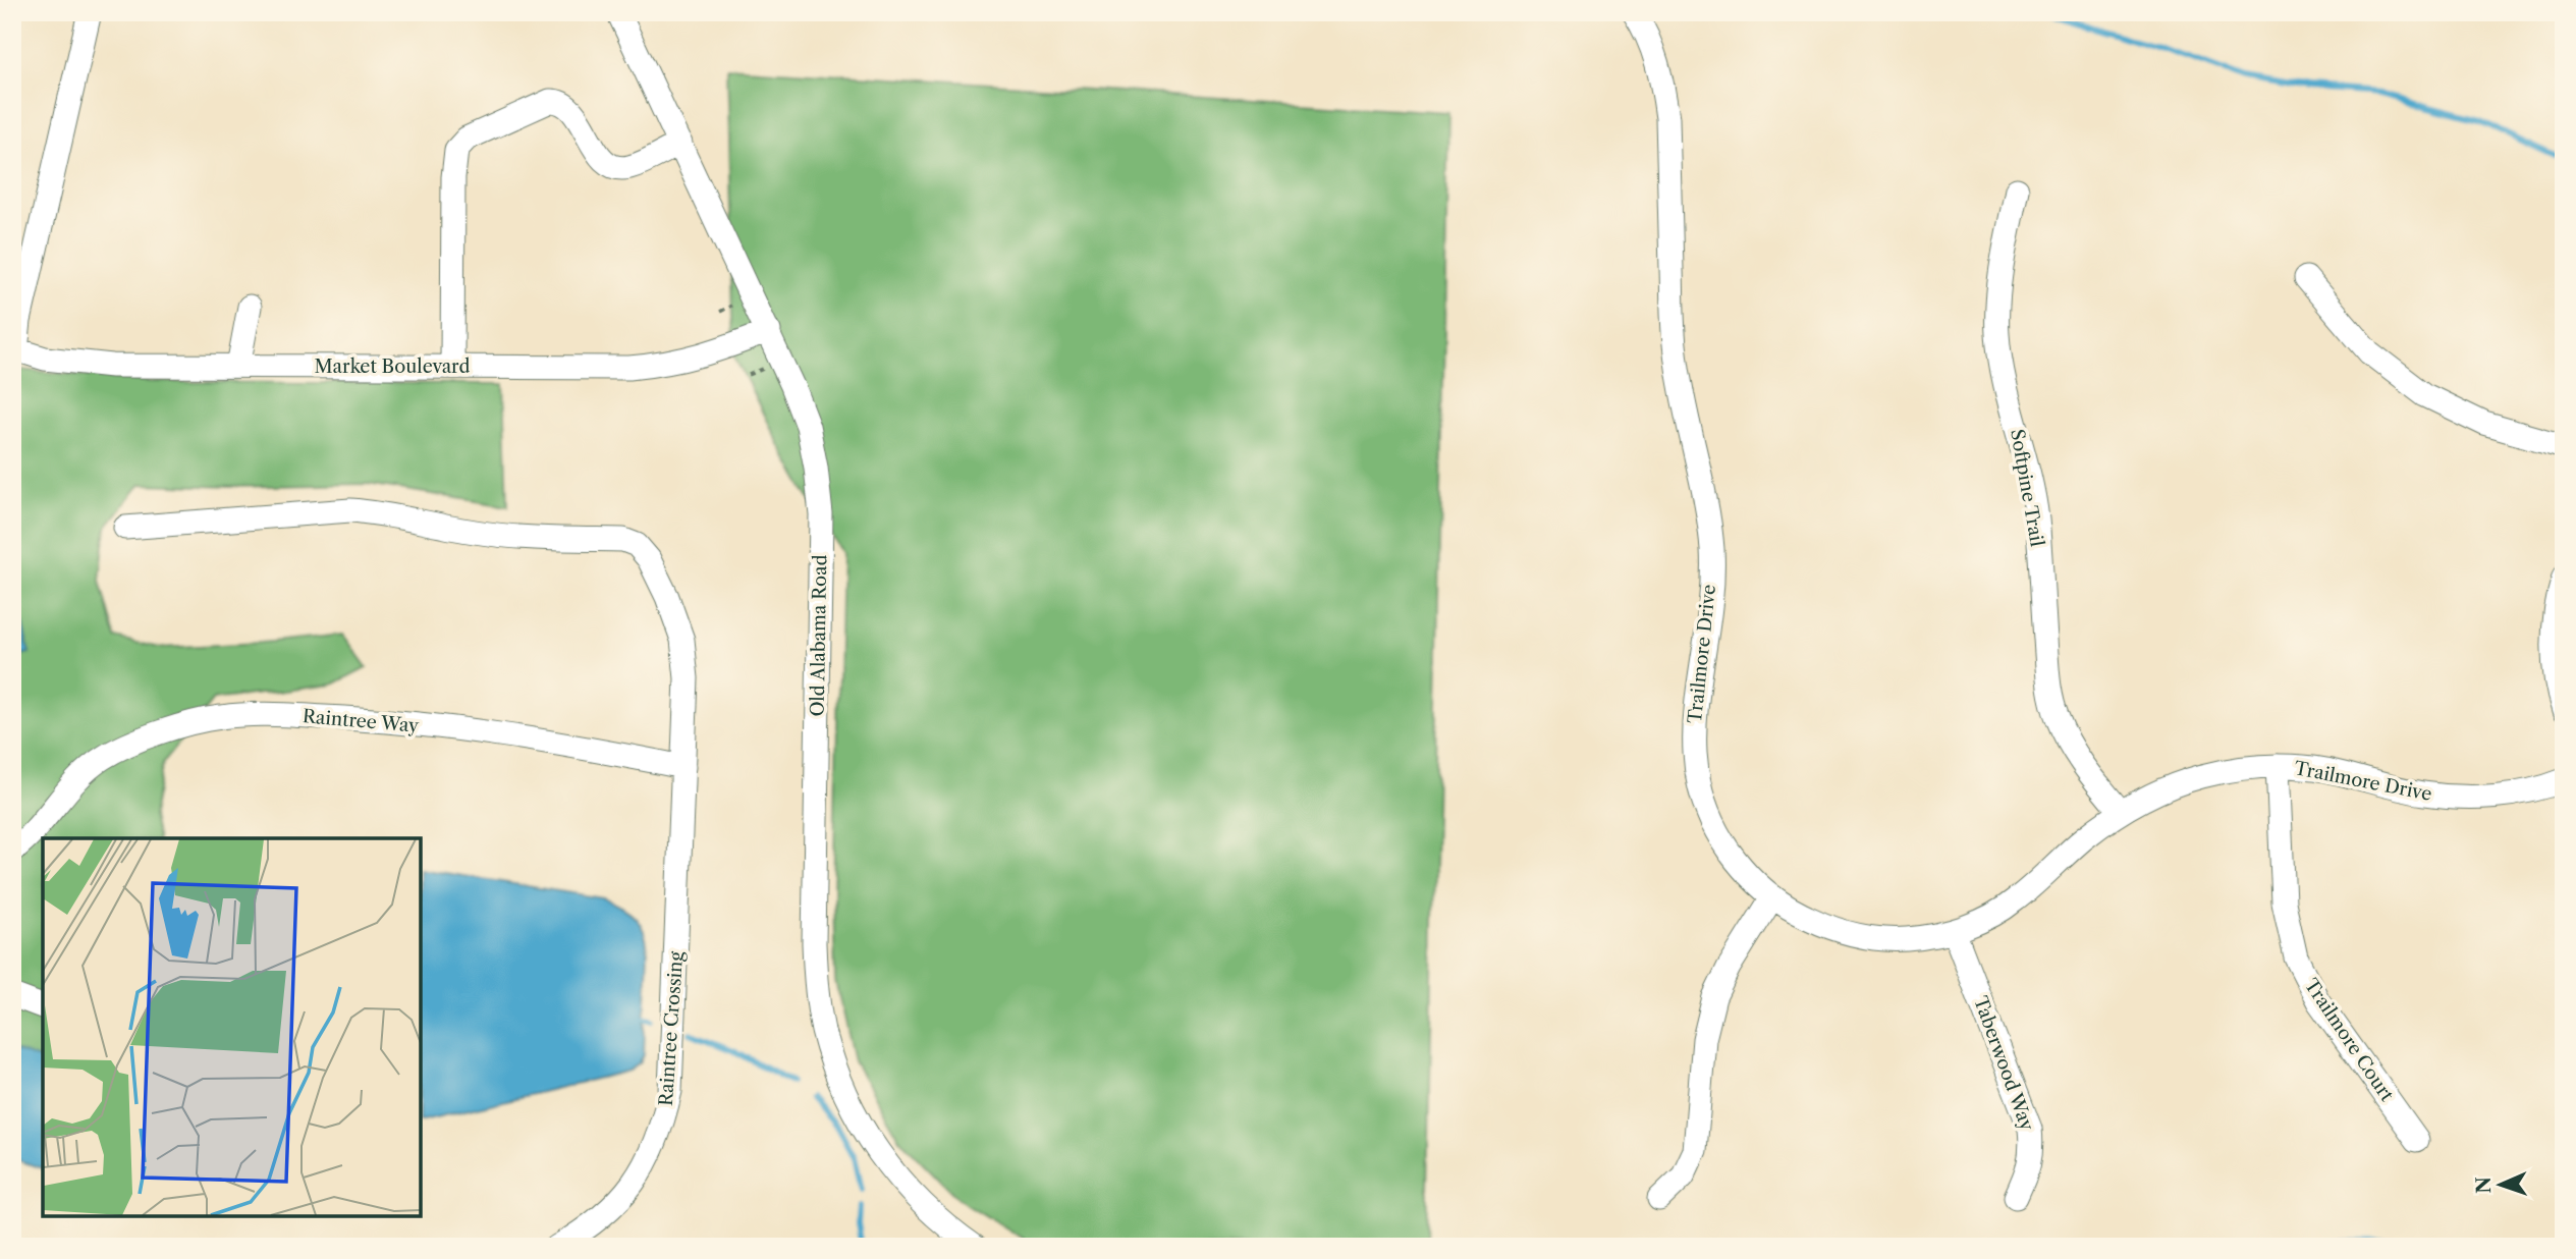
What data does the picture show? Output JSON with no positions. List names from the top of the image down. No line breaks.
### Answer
{"streets":{"street":["Market Boulevard","Softpine Trail","Old Alabama Road","Trailmore Drive","Raintree Way","Raintree Crossing","Trailmore Court","Taberwood Way"]},"crossings":[["Market Boulevard","Old Alabama Road"],["Softpine Trail","Trailmore Drive"],["Trailmore Drive","Trailmore Court"],["Trailmore Drive","Taberwood Way"],["Raintree Way","Raintree Crossing"]],"north":"left"}
